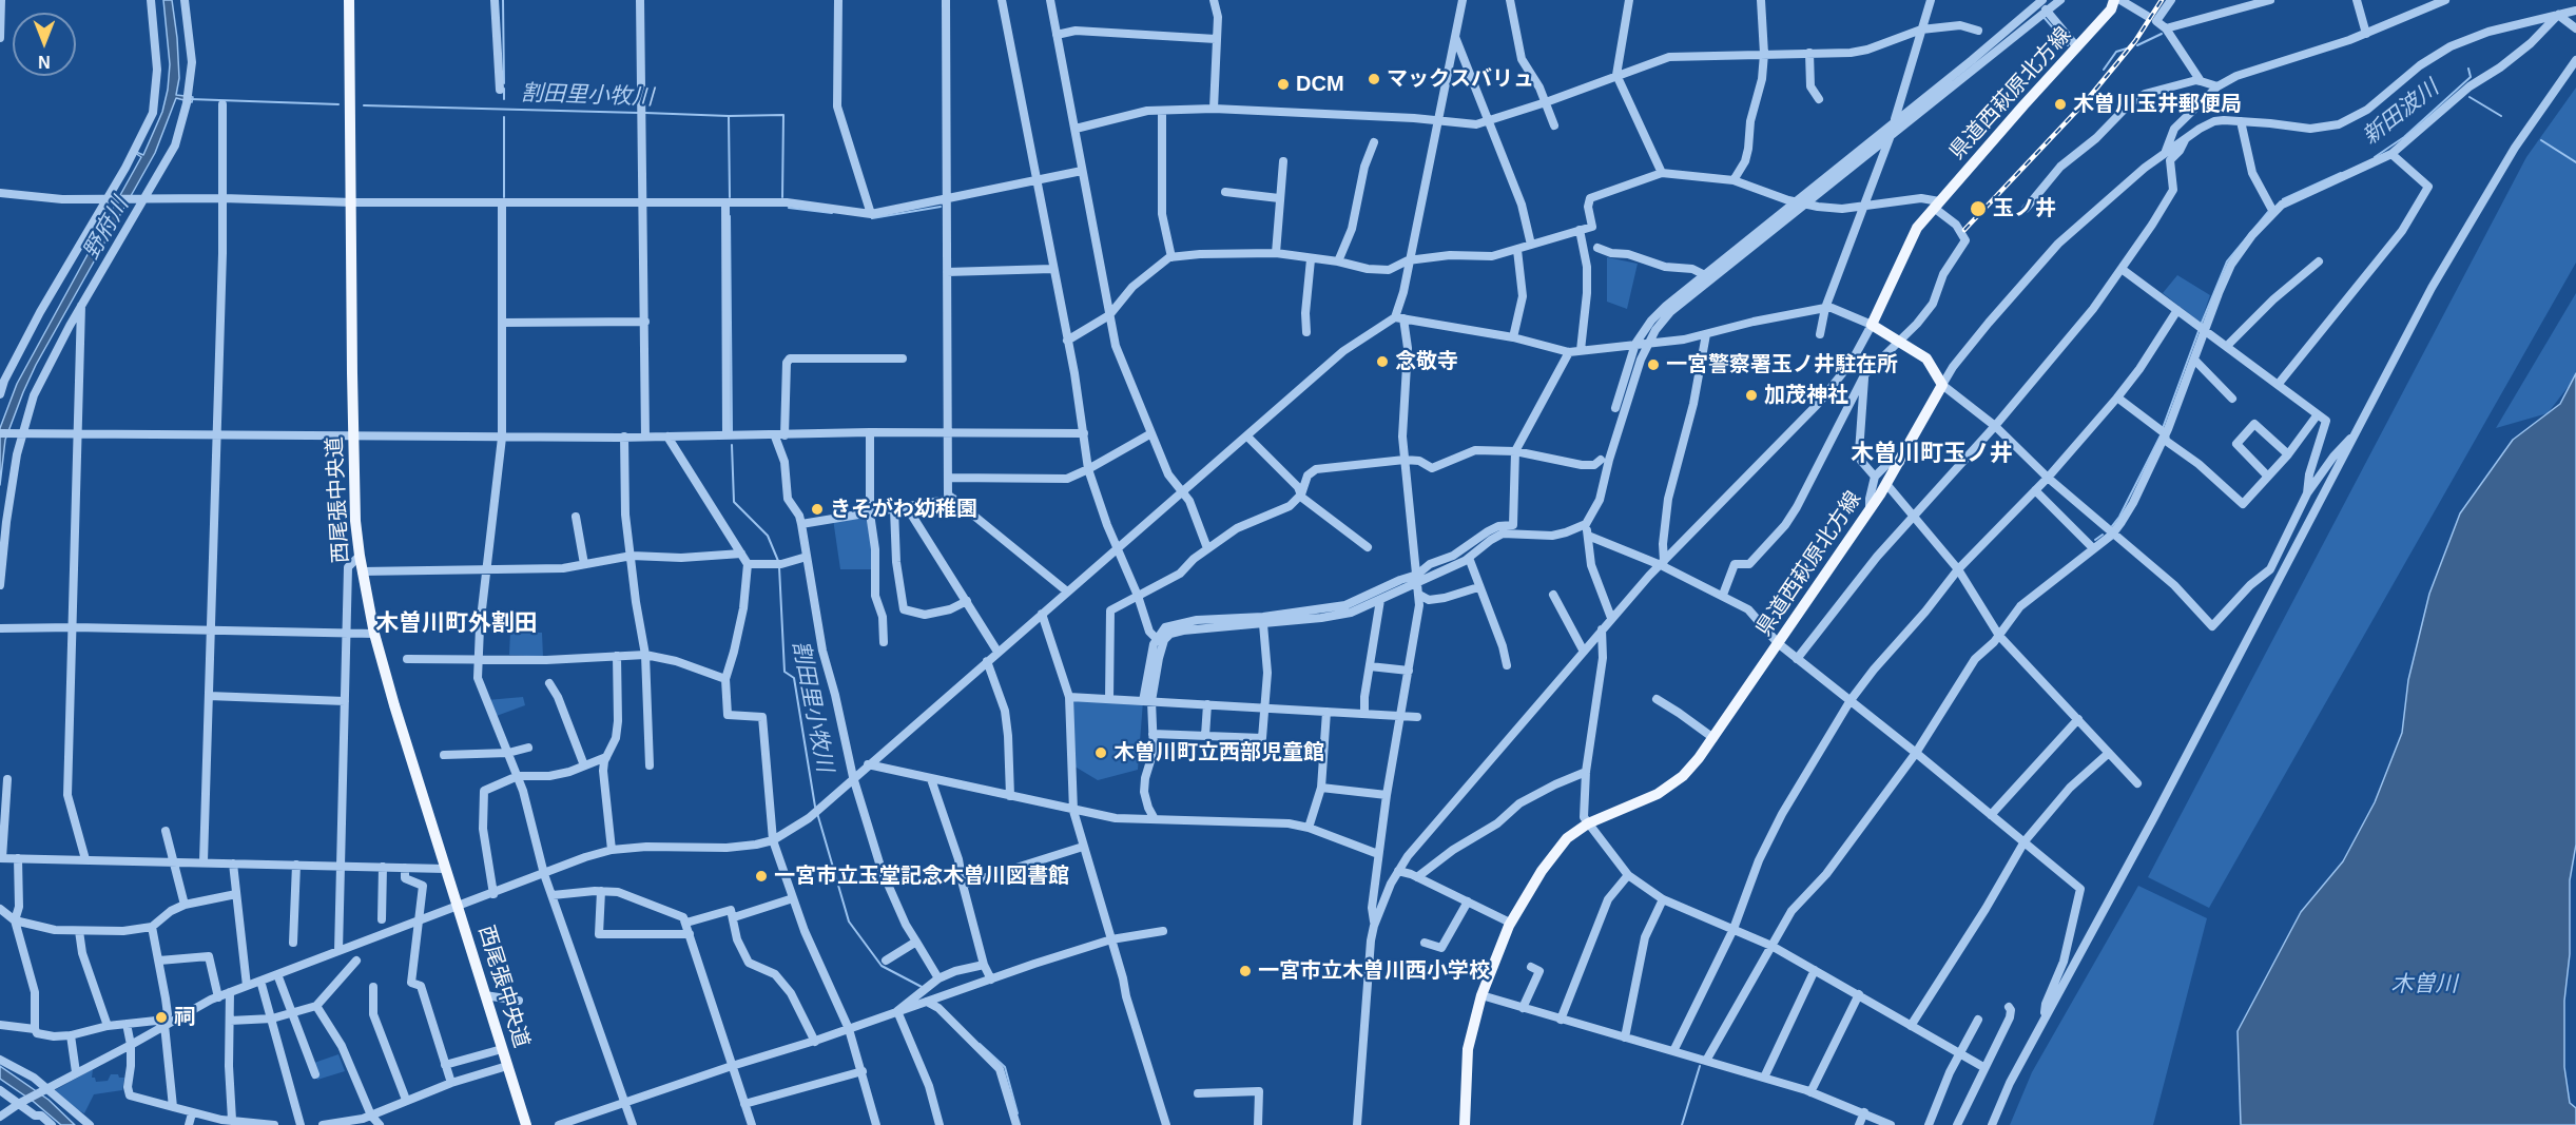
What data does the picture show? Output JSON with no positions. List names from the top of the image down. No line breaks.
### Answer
{"streets":{"main road":["県道西萩原北方線","西尾張中央道"]},"districts":["木曽川町玉ノ井","木曽川町外割田"],"water":["割田里小牧川","新田波川","野府川","木曽川"],"places":["マックスバリュ","DCM","木曽川玉井郵便局","玉ノ井","念敬寺","一宮警察署玉ノ井駐在所","加茂神社","きそがわ幼稚園","木曽川町立西部児童館","一宮市立玉堂記念木曽川図書館","一宮市立木曽川西小学校","祠"],"north":"bottom"}
